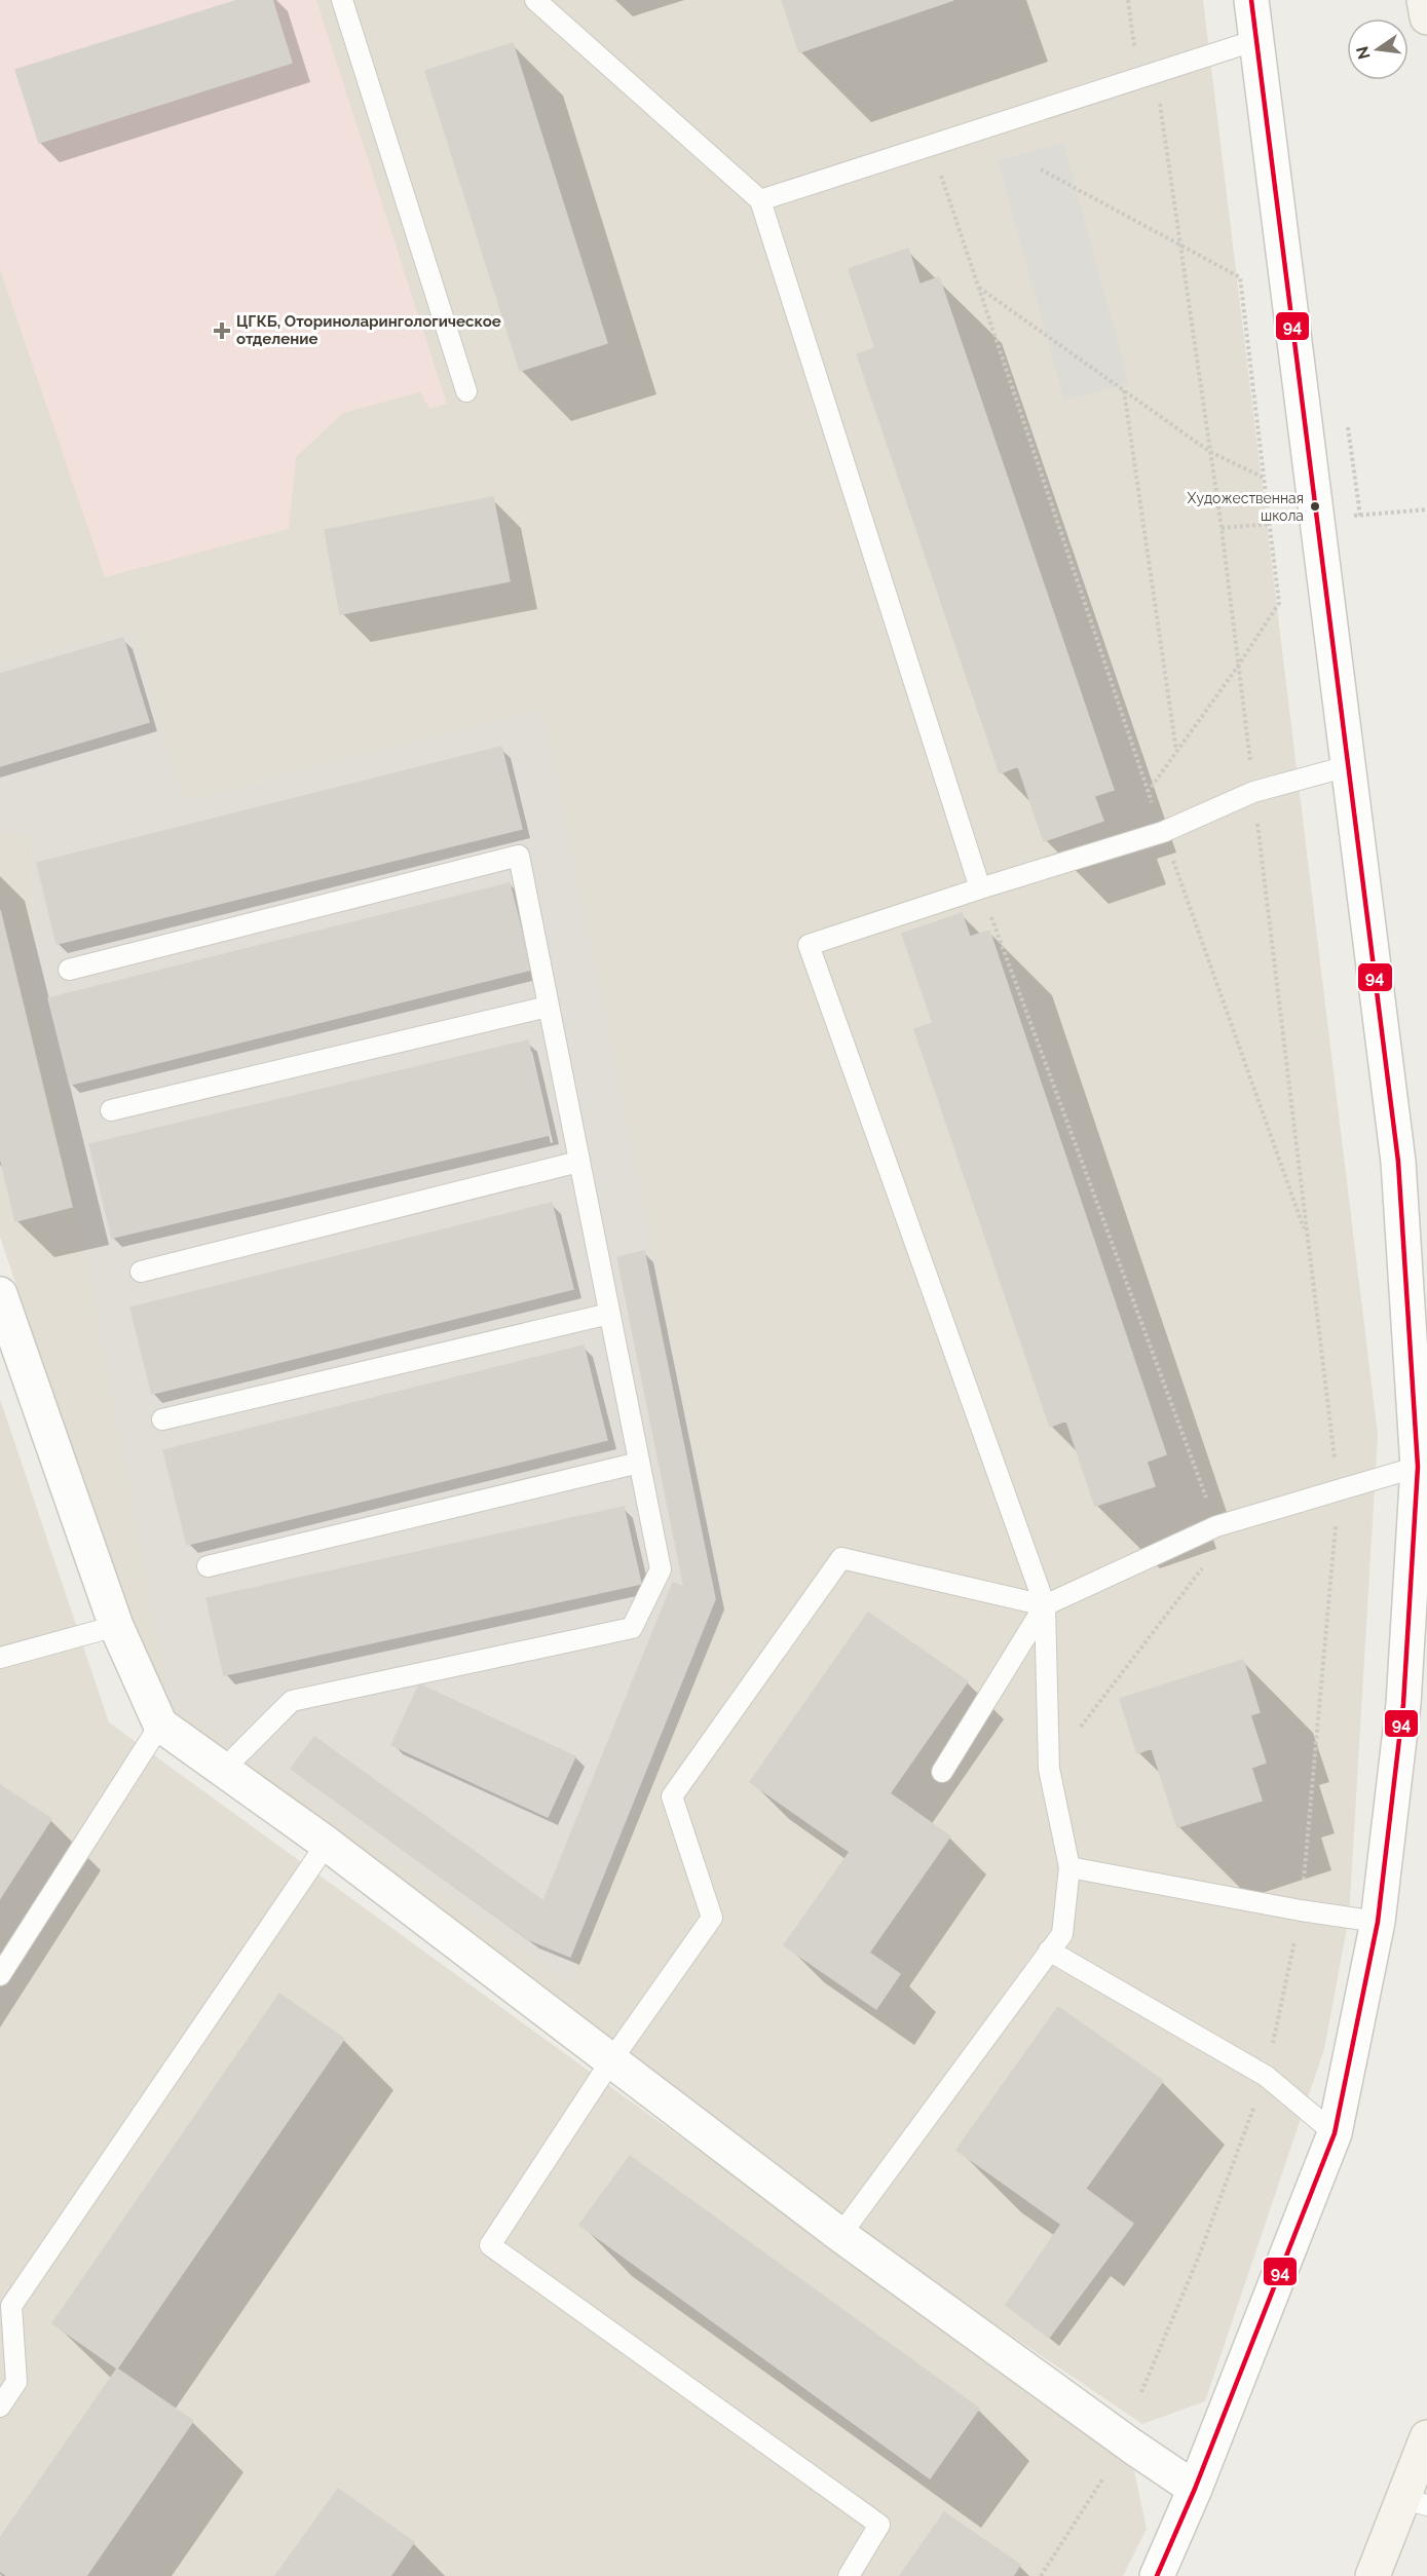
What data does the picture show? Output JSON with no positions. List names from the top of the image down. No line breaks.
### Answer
{"places":{"health":["ЦГКБ, Оториноларингологическое отделение"],"other":["Художественная школа"]},"lines":["transit line 94"],"north":"left"}
